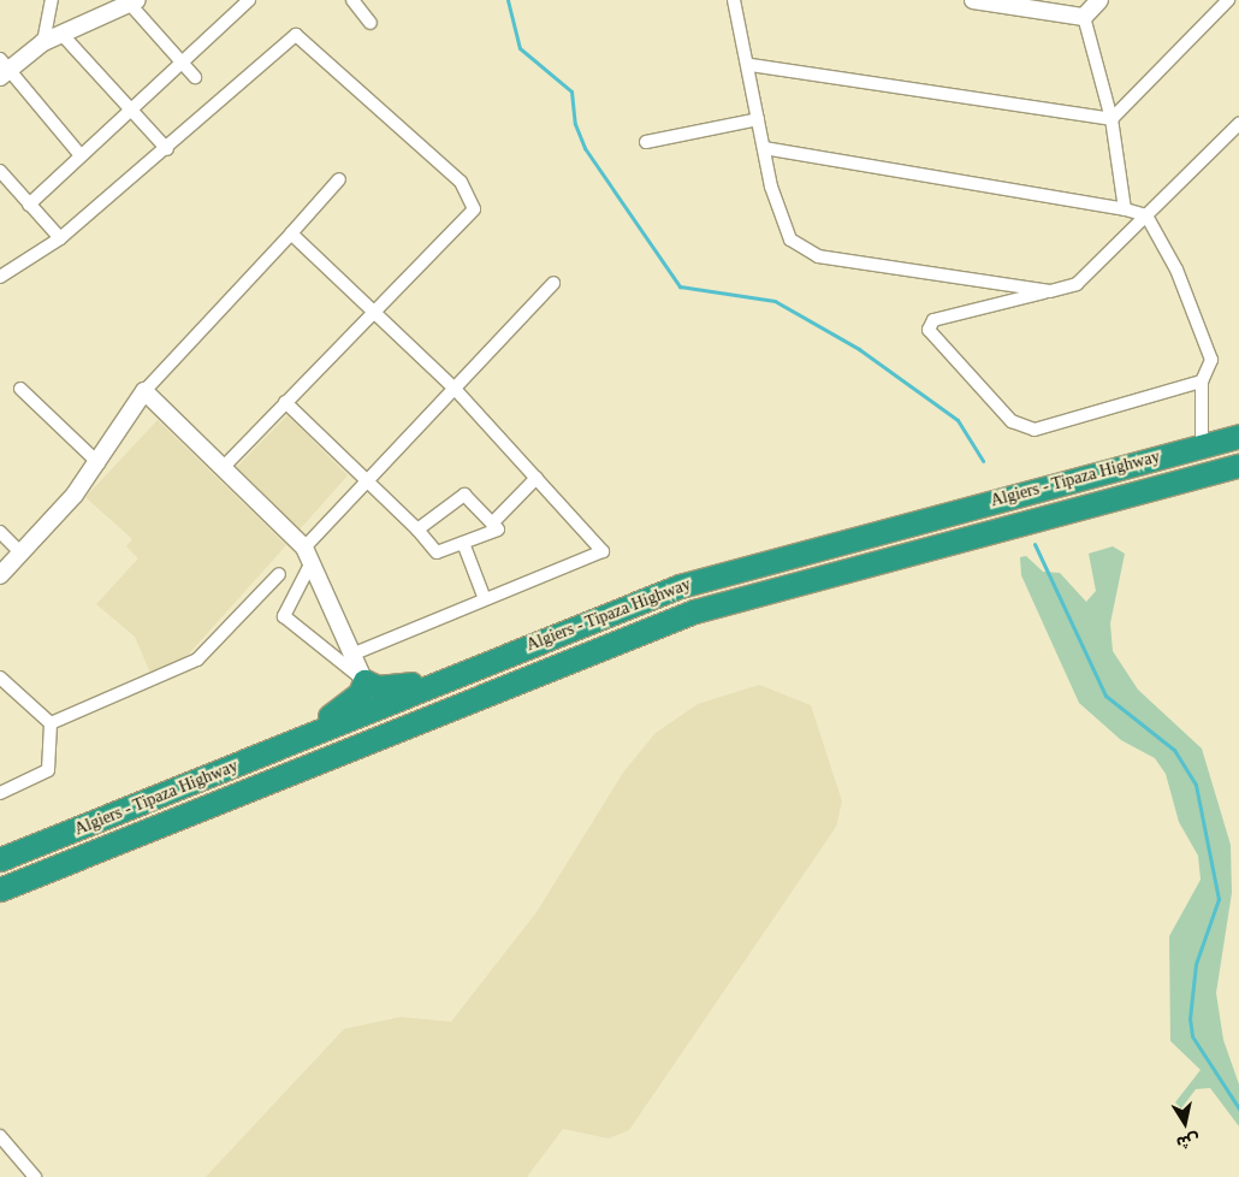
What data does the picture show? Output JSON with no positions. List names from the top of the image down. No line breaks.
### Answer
{"streets":{"highway":["Algiers - Tipaza Highway"]},"north":"bottom"}
